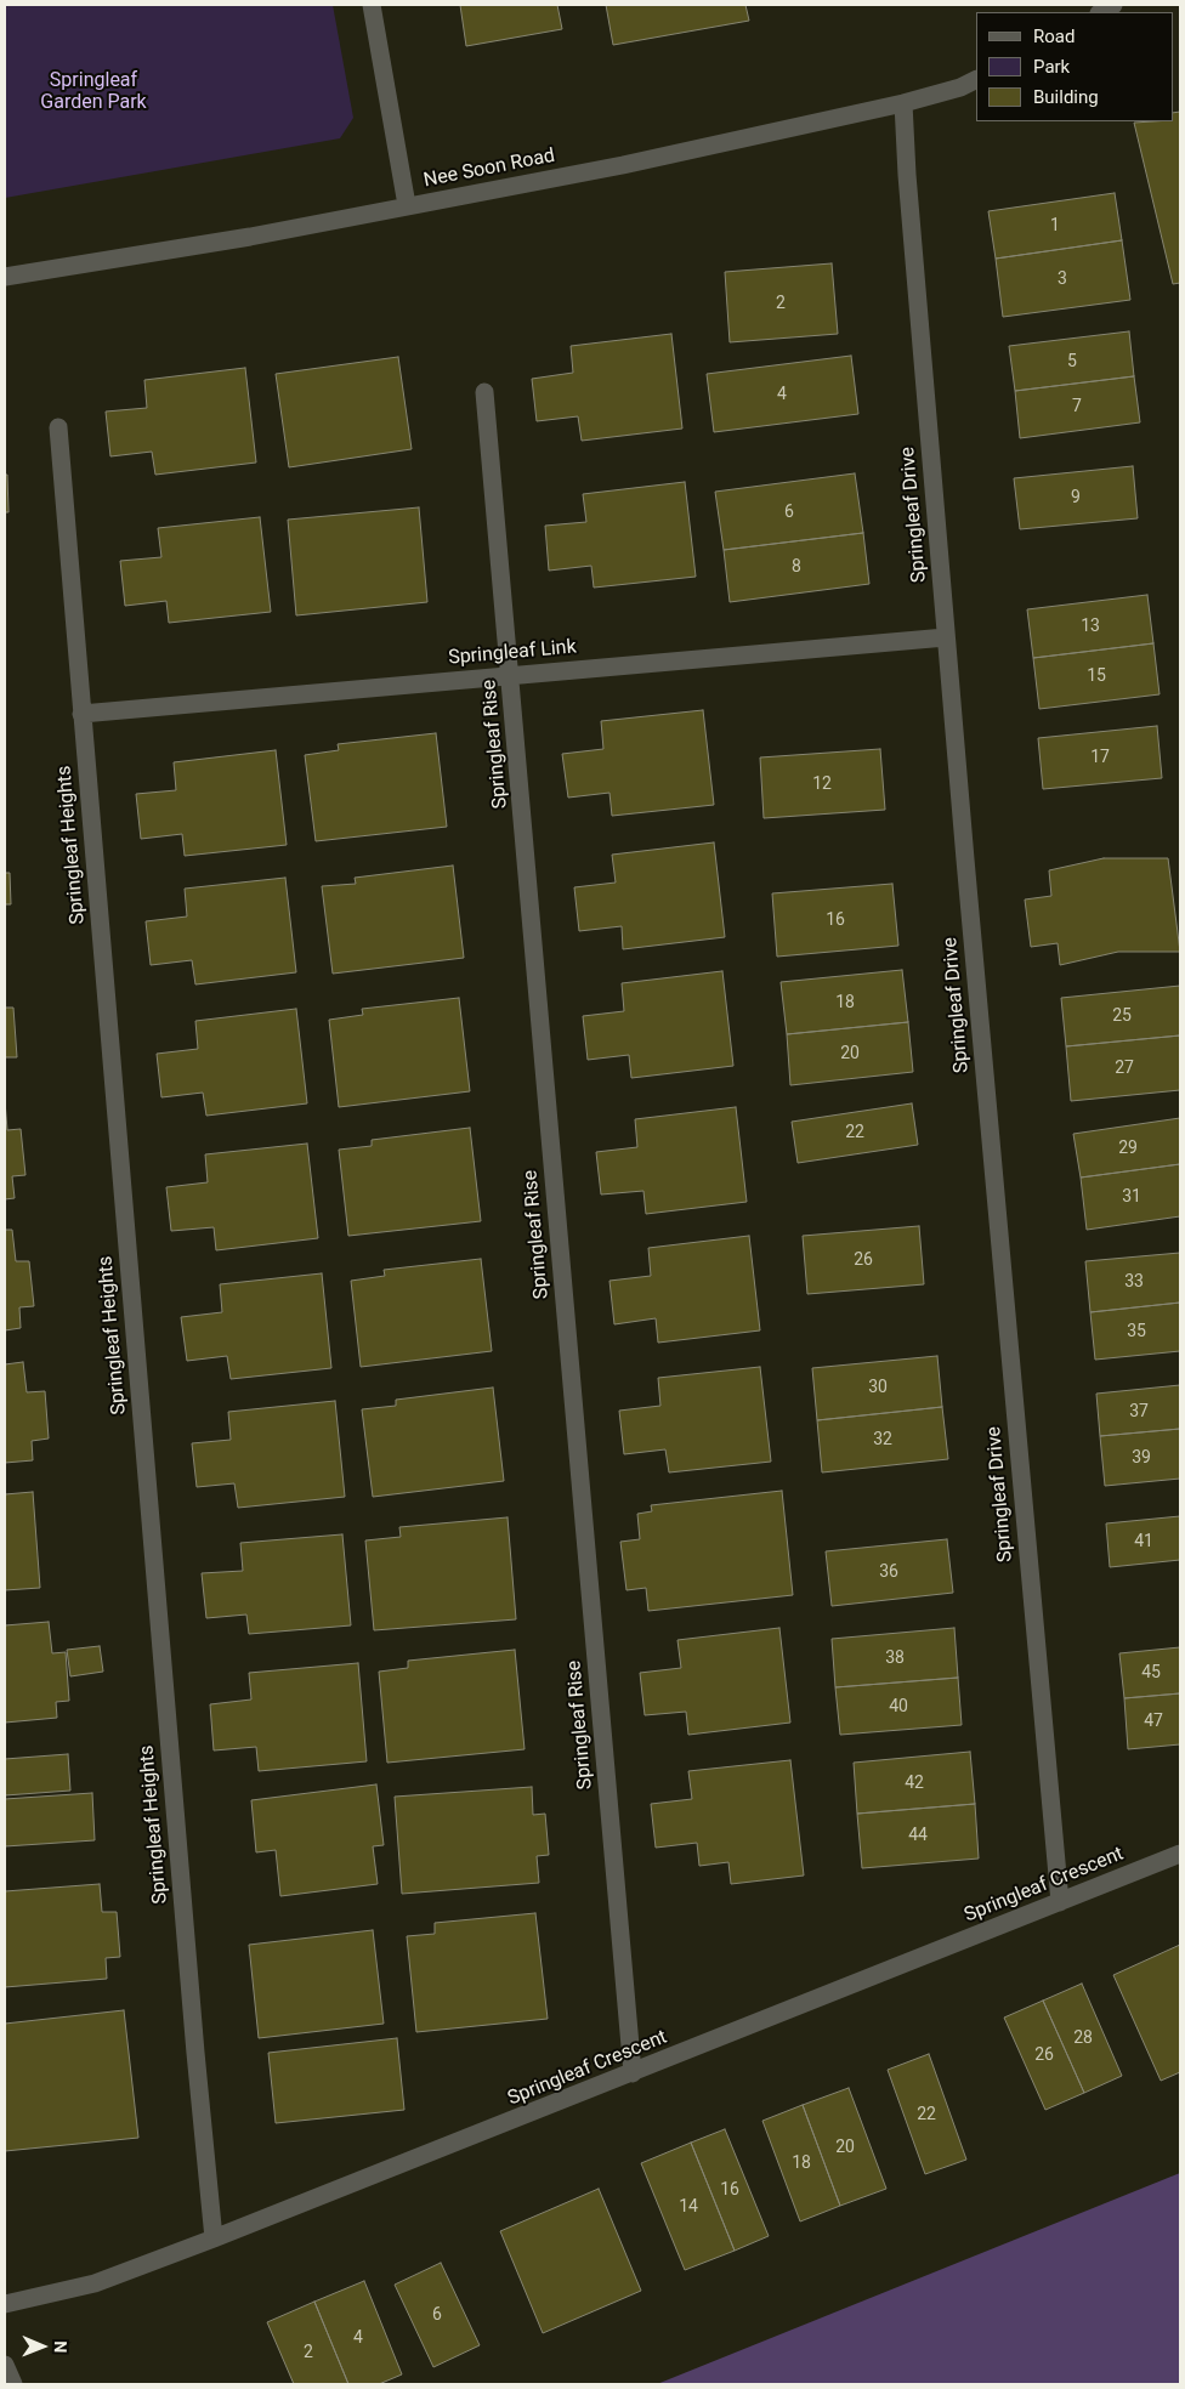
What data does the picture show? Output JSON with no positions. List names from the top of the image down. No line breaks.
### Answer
{"streets":{"street":["Nee Soon Road","Springleaf Drive","Springleaf Link","Springleaf Rise","Springleaf Heights","Springleaf Crescent"]},"crossings":[["Nee Soon Road","Springleaf Drive"],["Springleaf Drive","Springleaf Link"],["Springleaf Drive","Springleaf Crescent"],["Springleaf Link","Springleaf Rise"],["Springleaf Link","Springleaf Heights"],["Springleaf Rise","Springleaf Crescent"],["Springleaf Heights","Springleaf Crescent"]],"parks":["Springleaf Garden Park"],"house_numbers":["1","3","2","5","4","7","9","6","8","13","15","17","12","16","18","25","20","27","22","29","31","26","33","35","30","37","32","39","41","36","38","45","40","47","42","44","28","26","22","20","18","16","14","6","4","2"],"legend":["Road","Park","Building"],"north":"right"}
